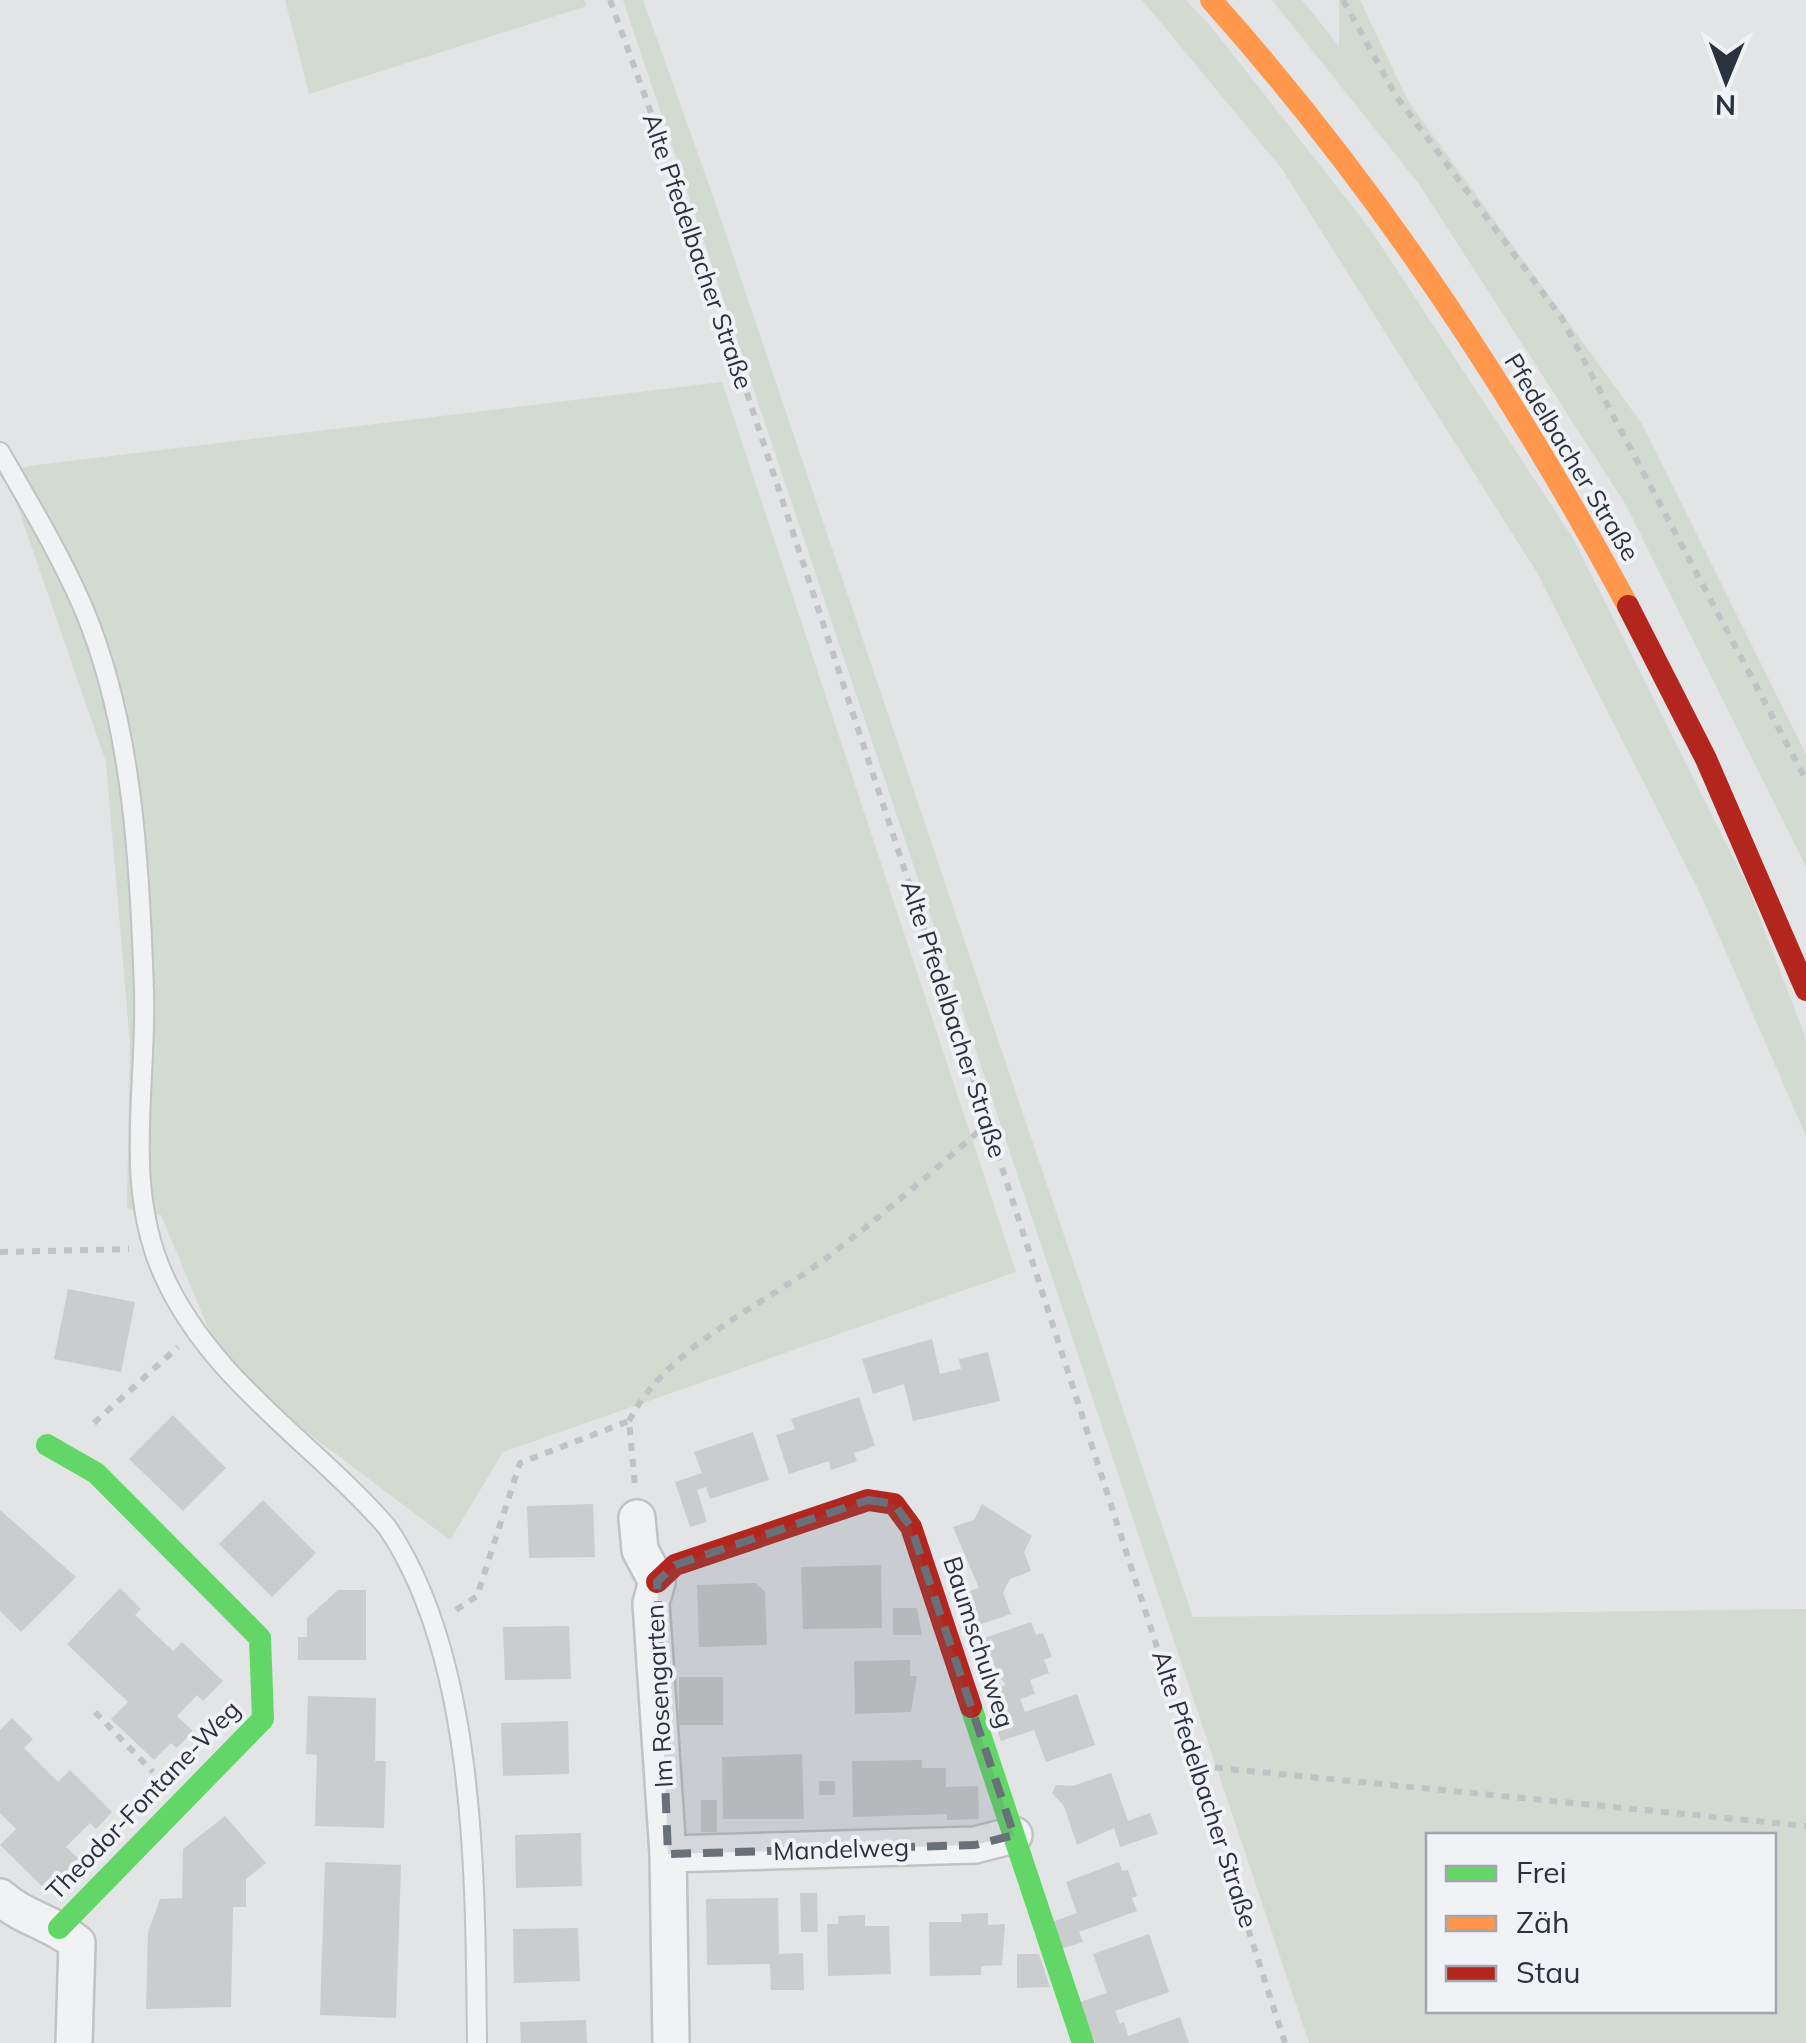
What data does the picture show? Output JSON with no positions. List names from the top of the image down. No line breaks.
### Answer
{"streets":{"street":["Pfedelbacher Straße","Baumschulweg","Im Rosengarten","Theodor-Fontane-Weg","Mandelweg"],"path":["Alte Pfedelbacher Straße"]},"crossings":[["Baumschulweg","Im Rosengarten"],["Baumschulweg","Mandelweg"],["Im Rosengarten","Mandelweg"]],"legend":["Frei","Zäh","Stau"],"north":"bottom"}
